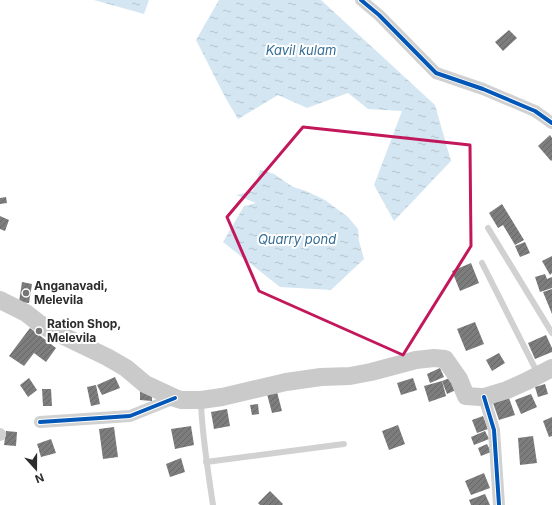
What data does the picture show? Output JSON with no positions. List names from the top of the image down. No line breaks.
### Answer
{"water":["Kavil kulam","Quarry pond"],"places":["Anganavadi, Melevila","Ration Shop, Melevila"],"north":"bottom"}
